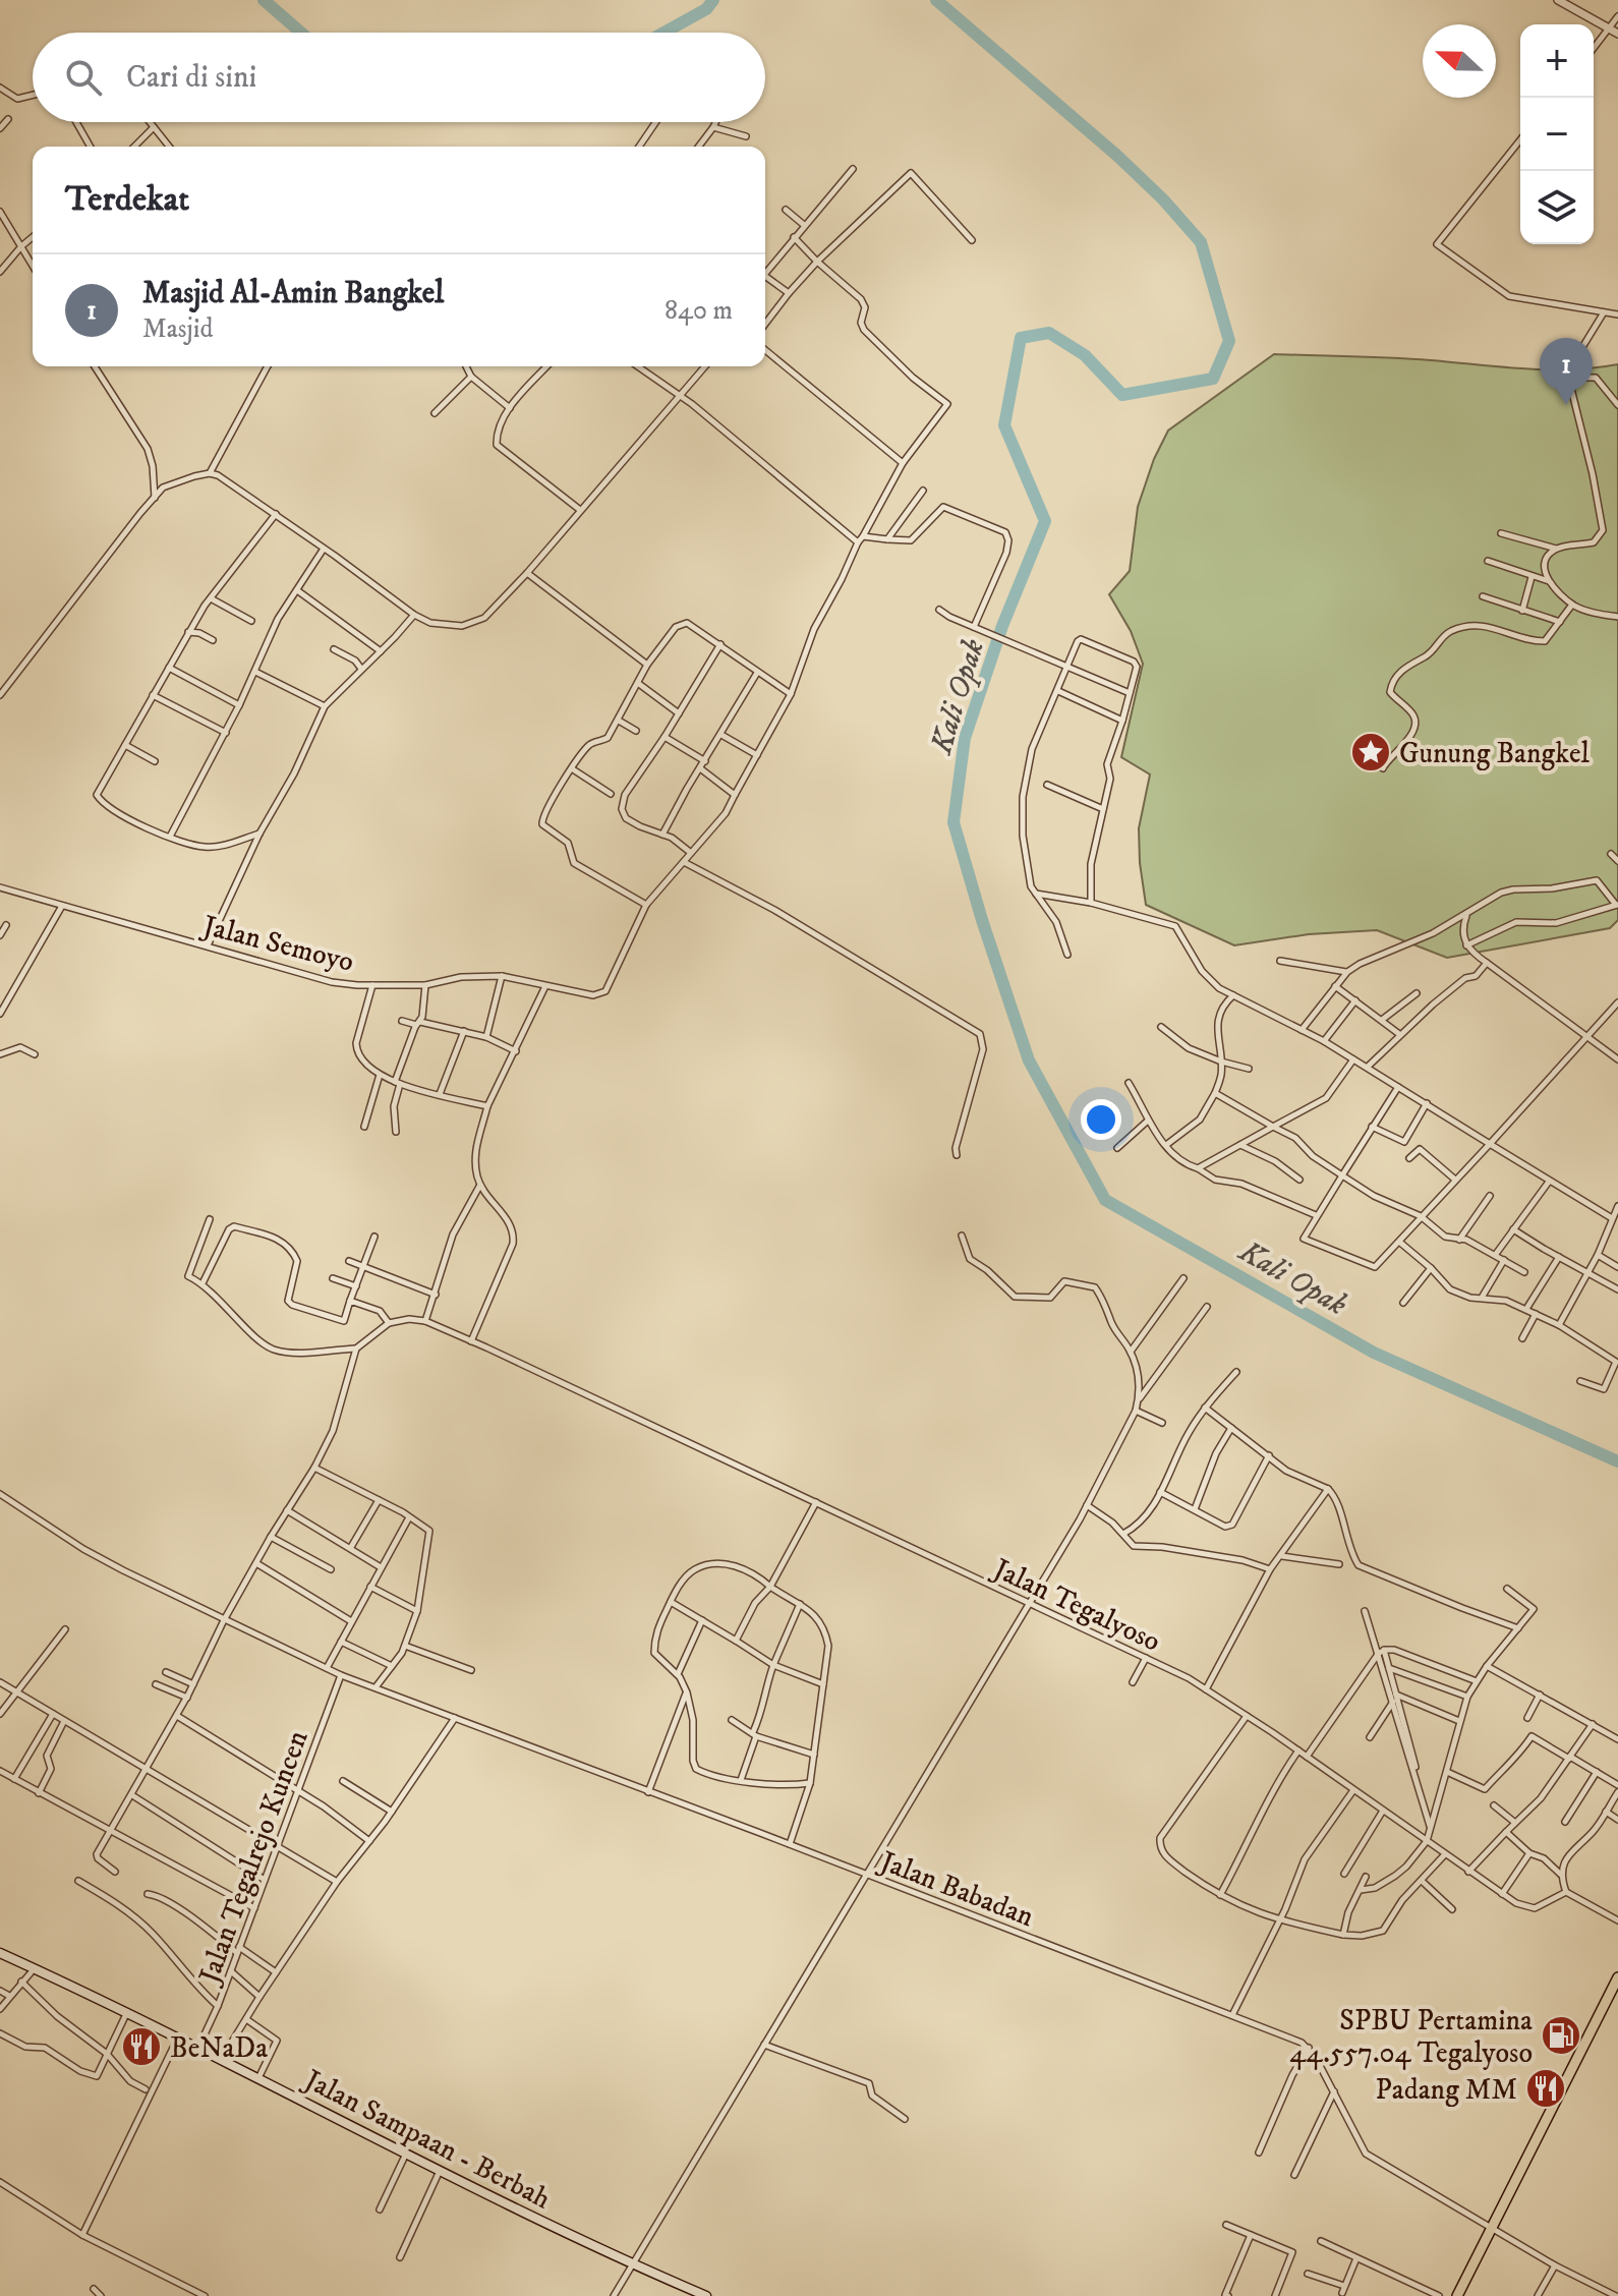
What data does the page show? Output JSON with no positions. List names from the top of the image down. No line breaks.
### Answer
{"streets":{"main road":["Jalan Sampaan - Berbah"],"street":["Jalan Semoyo","Jalan Tegalyoso","Jalan Tegalrejo Kuncen","Jalan Babadan"]},"crossings":[["Jalan Tegalrejo Kuncen","Jalan Babadan"],["Jalan Tegalrejo Kuncen","Jalan Sampaan - Berbah"]],"water":["Kali Opak"],"places":{"place":["Gunung Bangkel"],"fuel station":["SPBU Pertamina 44.557.04 Tegalyoso"],"restaurant":["BeNaDa","Padang MM"]},"north":"left","page":{"map_buttons":["+","−"],"search":"Cari di sini","heading":"Terdekat","list":[{"mark":"1","name":"Masjid Al-Amin Bangkel","note":"Masjid","value":"840 m"}],"pins":"1"}}
